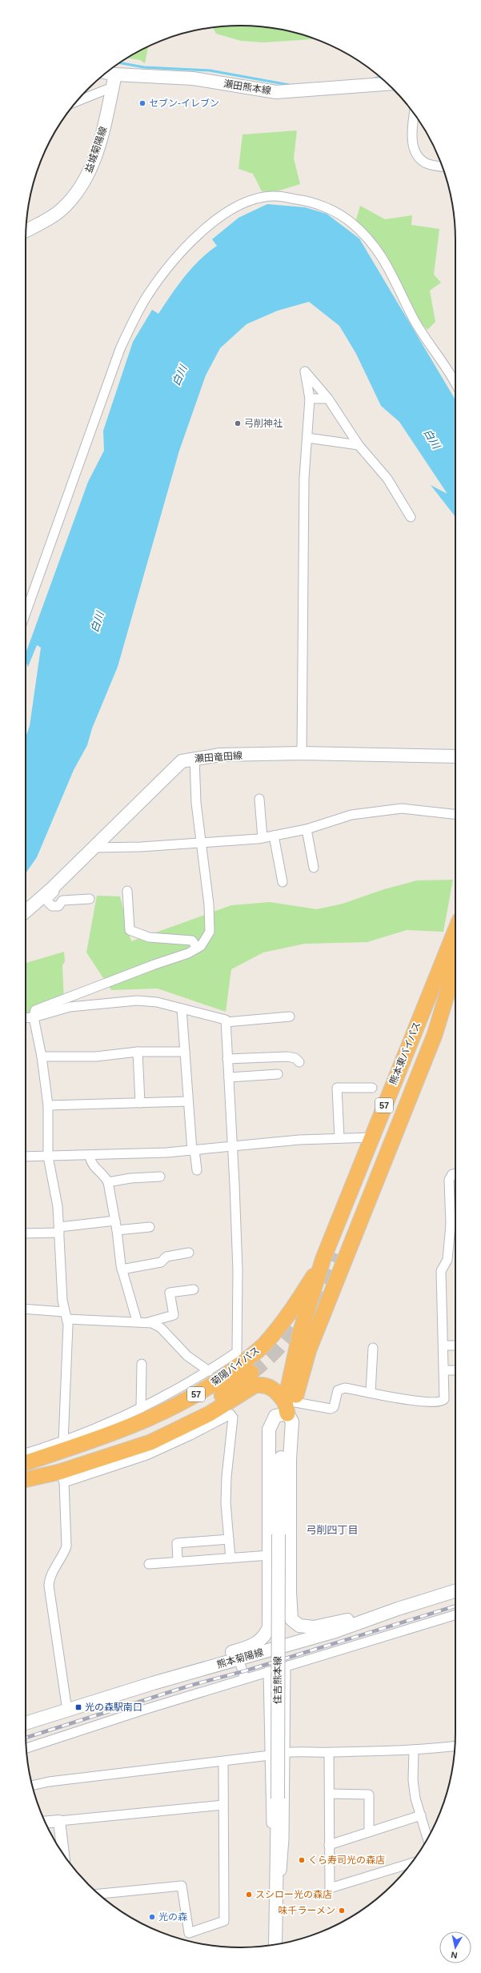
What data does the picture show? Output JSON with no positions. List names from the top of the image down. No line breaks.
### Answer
{"streets":{"highway":["熊本東バイパス","57","菊陽バイパス"],"main road":["瀬田熊本線","益城菊陽線","瀬田竜田線","熊本菊陽線","住吉熊本線"]},"crossings":[["瀬田熊本線","益城菊陽線"],["熊本東バイパス","菊陽バイパス"]],"districts":["弓削四丁目"],"water":["白川"],"places":{"other":["セブン-イレブン","弓削神社","くら寿司光の森店","スシロー光の森店","味千ラーメン","光の森"],"transit":["光の森駅南口"]},"north":"bottom"}
